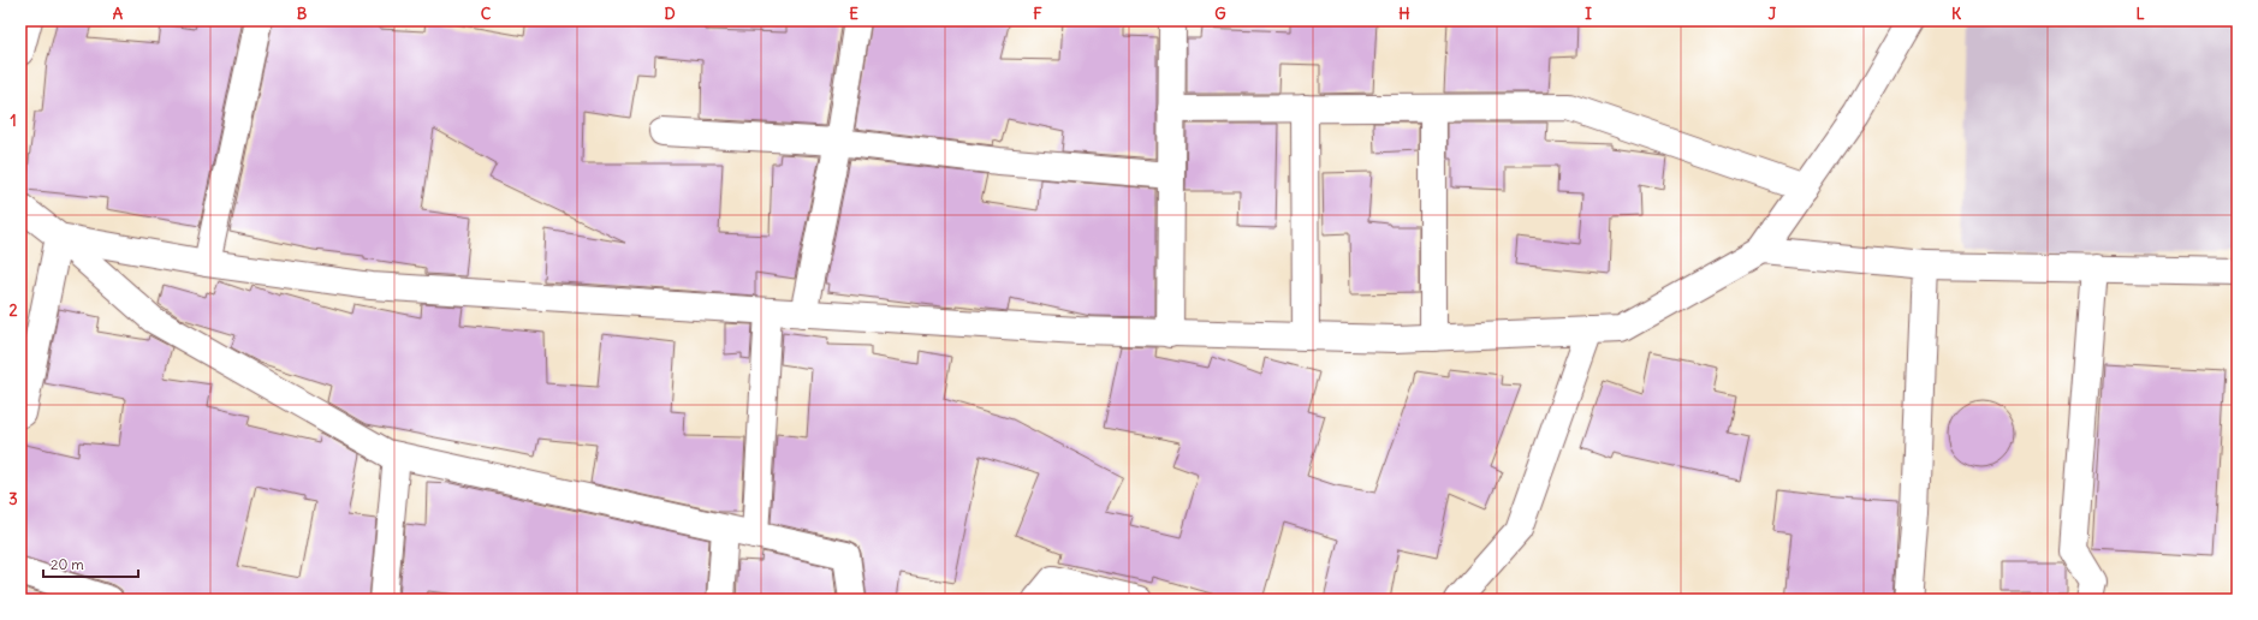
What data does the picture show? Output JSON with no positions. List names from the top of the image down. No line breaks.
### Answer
{"scale_bar":"20 m","grid":{"columns":["A","B","C","D","E","F","G","H","I","J","K","L"],"rows":["1","2","3"]}}
